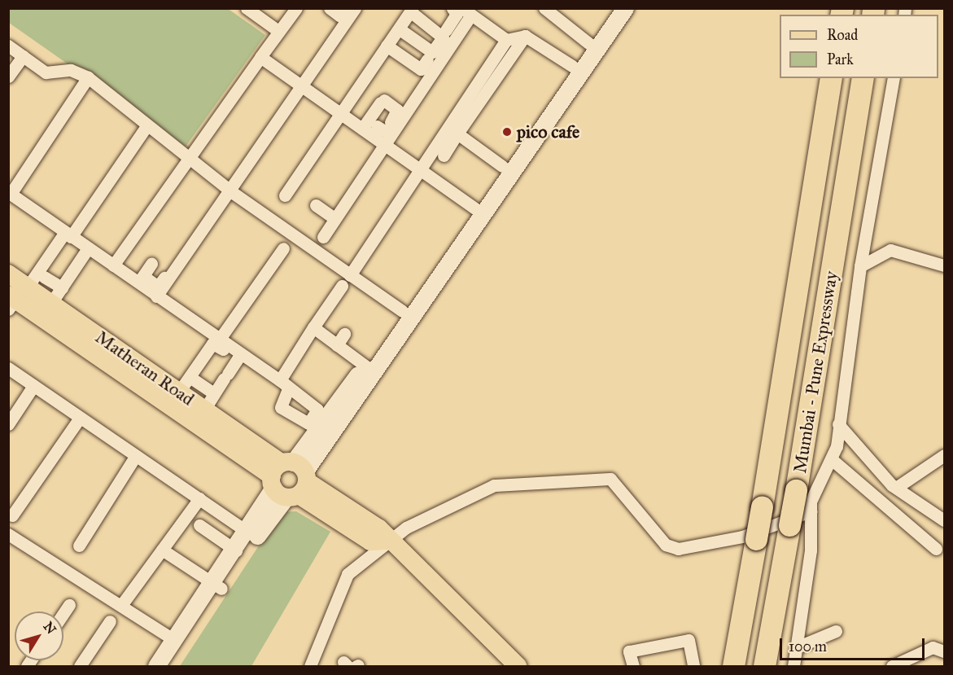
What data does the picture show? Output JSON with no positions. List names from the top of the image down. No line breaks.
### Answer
{"streets":{"highway":["Mumbai - Pune Expressway"],"main road":["Matheran Road"]},"places":["pico cafe"],"legend":["Road","Park"],"scale_bar":"100 m","north":"top right"}
